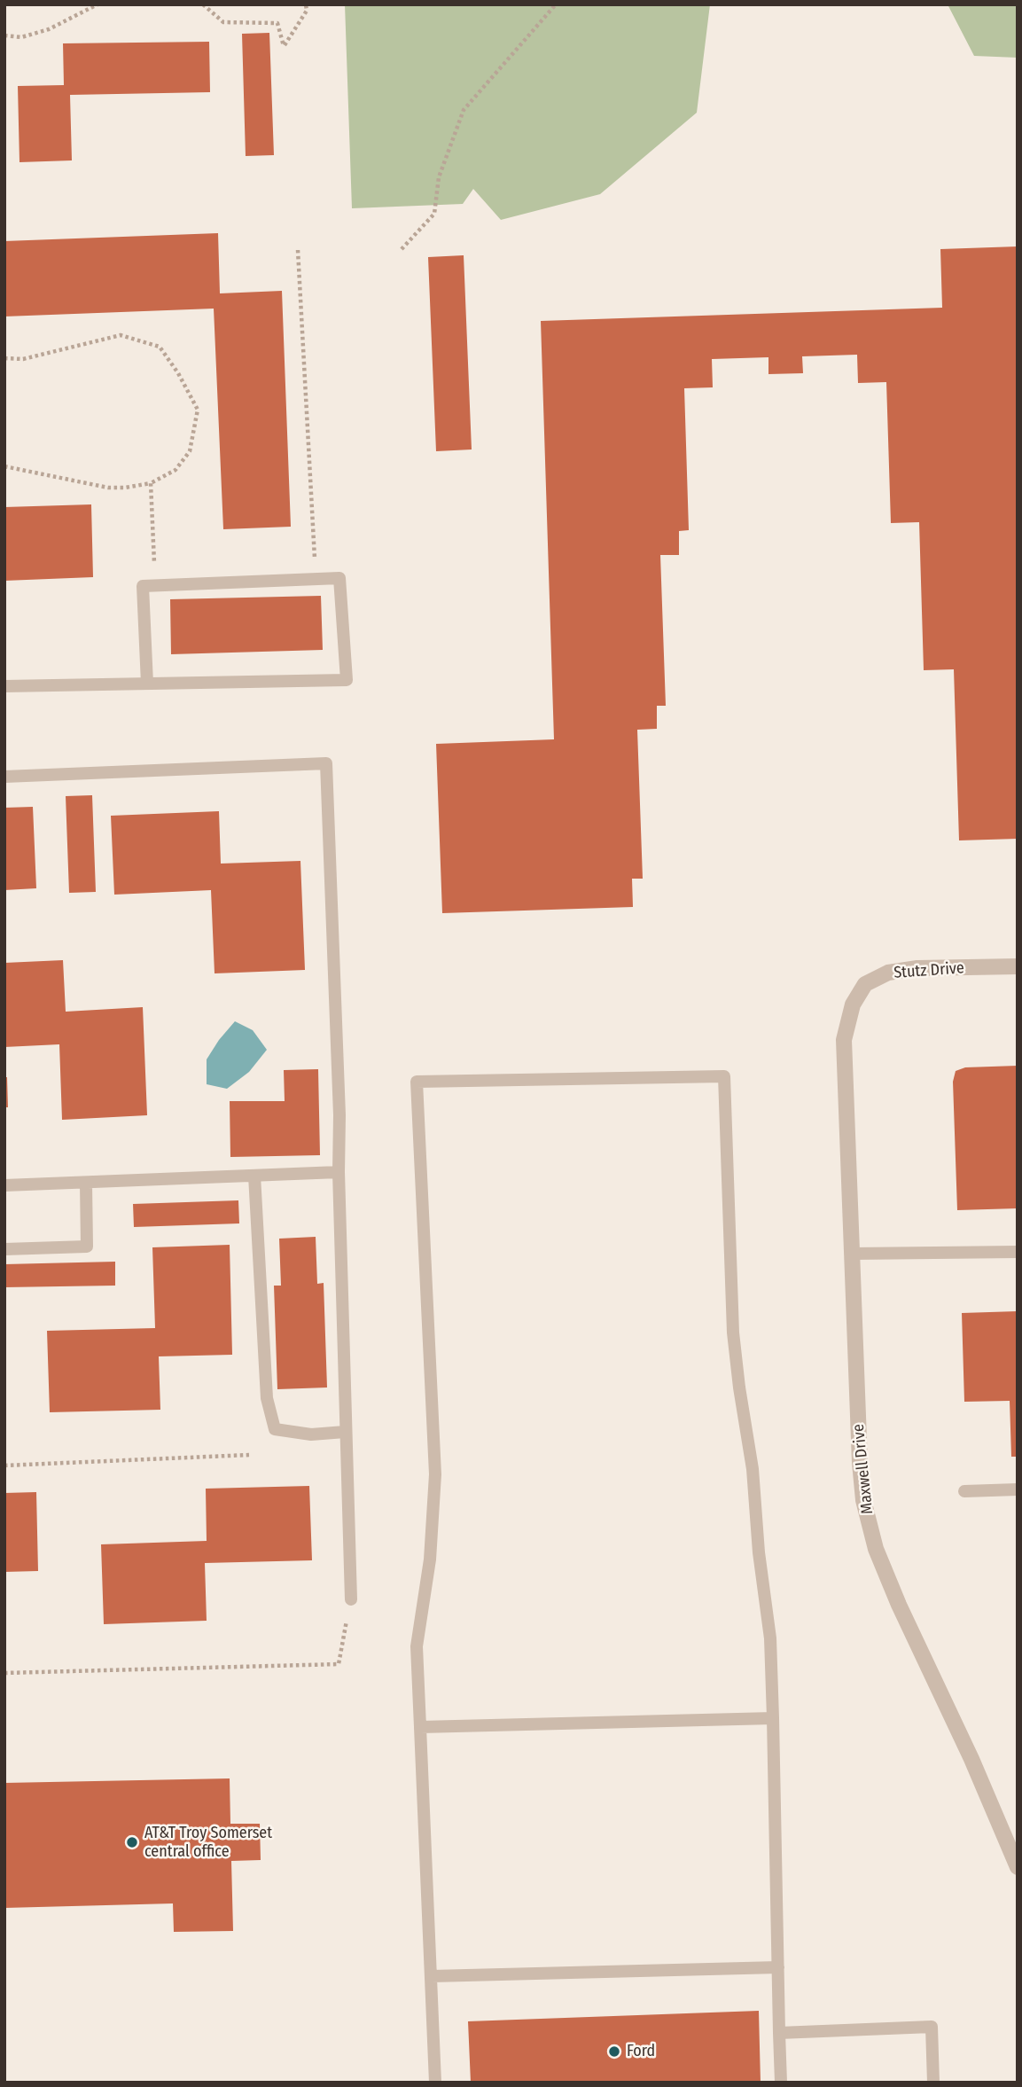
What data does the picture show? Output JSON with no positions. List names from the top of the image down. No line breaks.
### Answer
{"streets":{"street":["Stutz Drive","Maxwell Drive"]},"crossings":[["Stutz Drive","Maxwell Drive"]],"places":["AT&T Troy Somerset central office","Ford"]}
